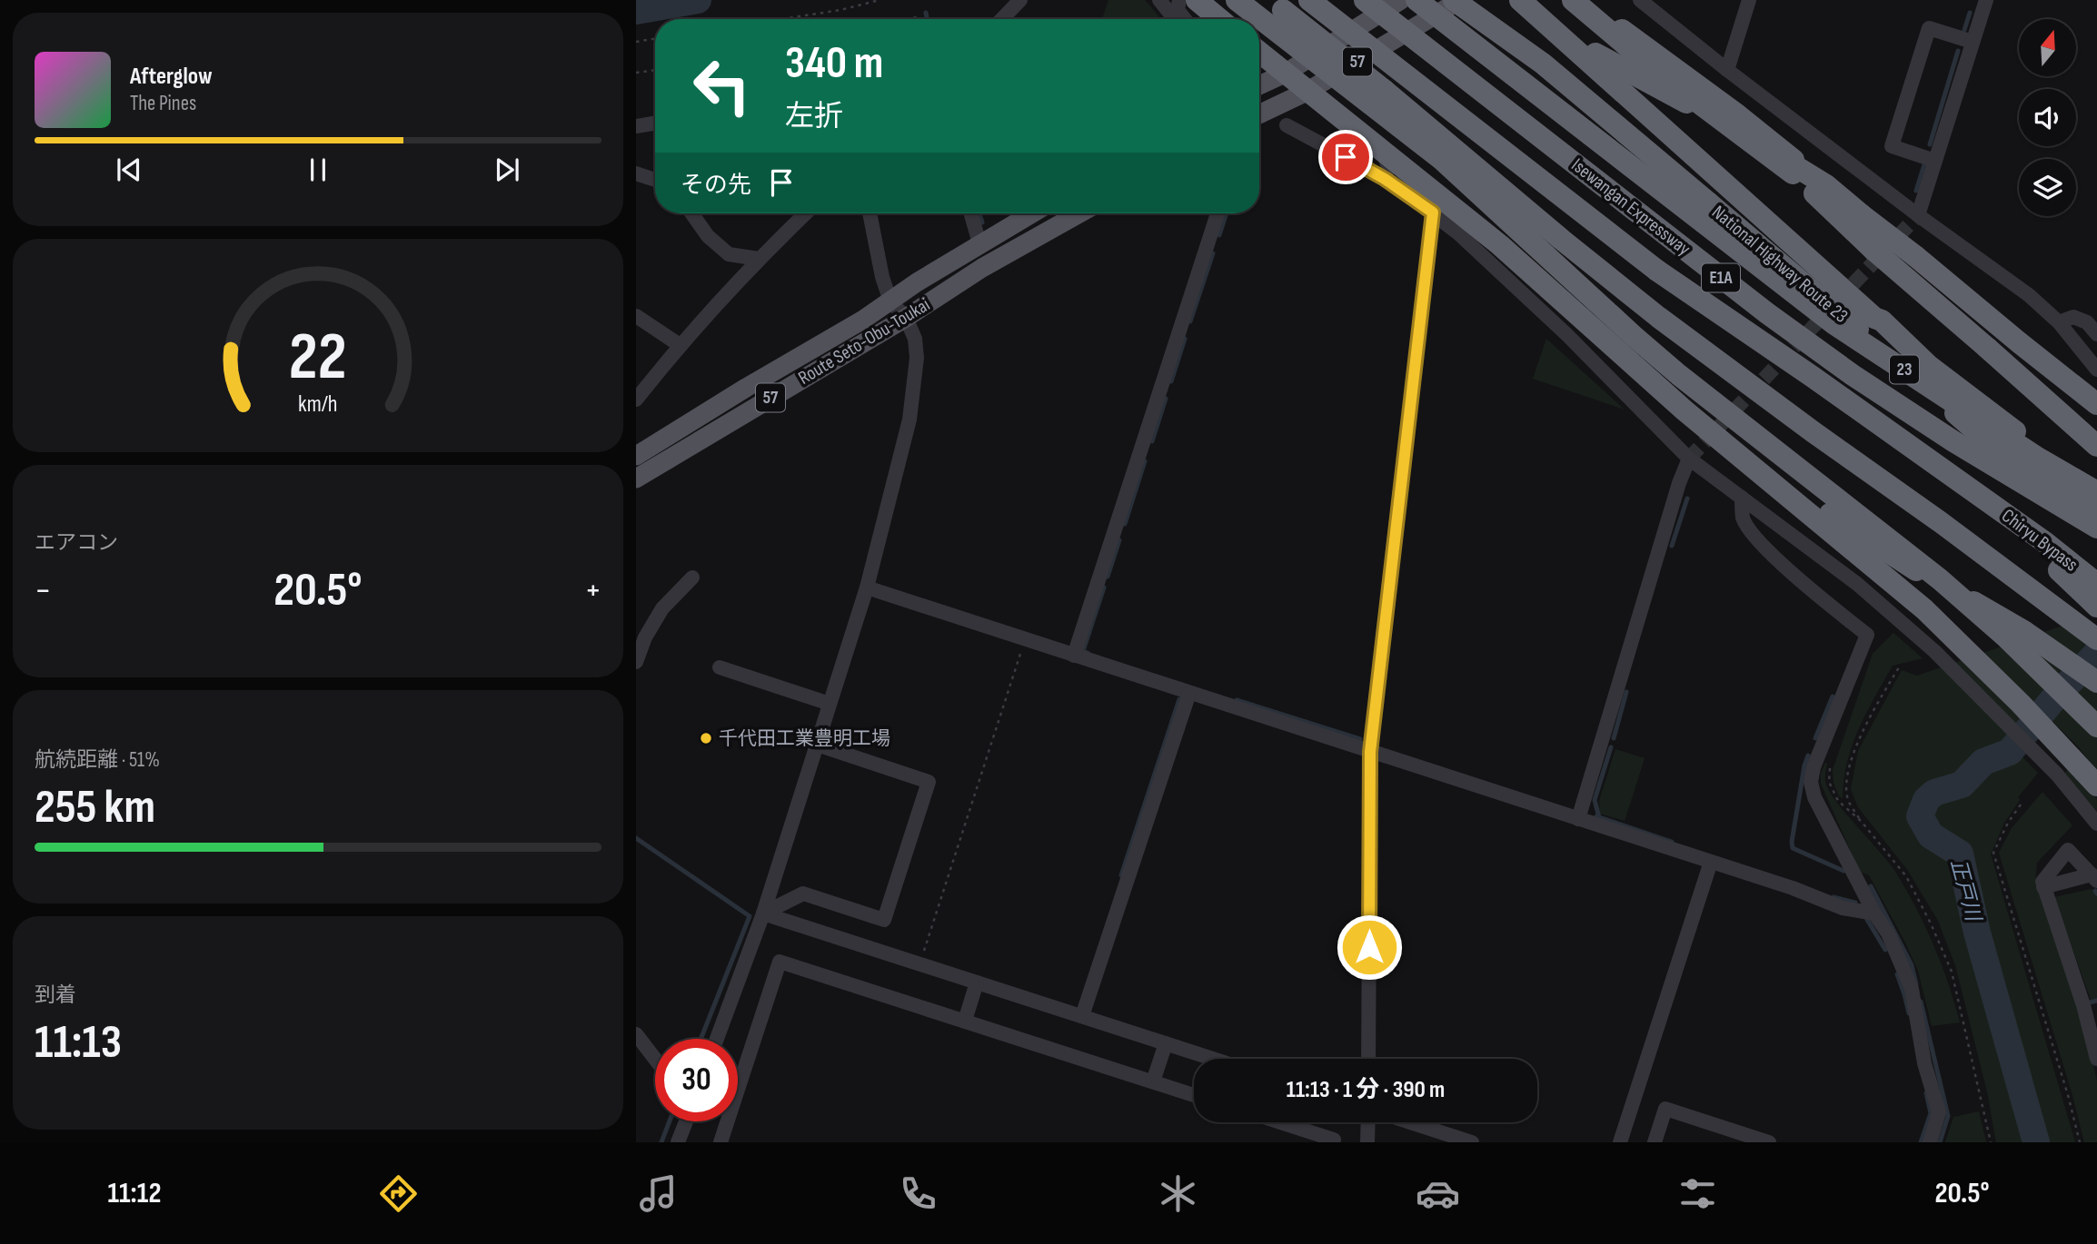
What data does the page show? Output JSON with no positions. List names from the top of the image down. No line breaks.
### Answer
{"streets":{"highway":["Isewangan Expressway","National Highway Route 23","E1A","23"],"main road":["57","Route Seto-Obu-Toukai"]},"crossings":[["Isewangan Expressway","23"]],"water":["正戸川"],"places":["千代田工業豊明工場"],"north":"top","page":{"turn":["340 m","左折"],"song":["Afterglow","The Pines"],"then":"その先","tile":["エアコン",["航続距離 · 51%","255 km"],["到着","11:13"]],"heat":["−","20.5°","+"],"limit":"30","trip":"11:13 · 1 分 · 390 m","tabs":["11:12","20.5°"],"gauge":["22","km/h"]}}
